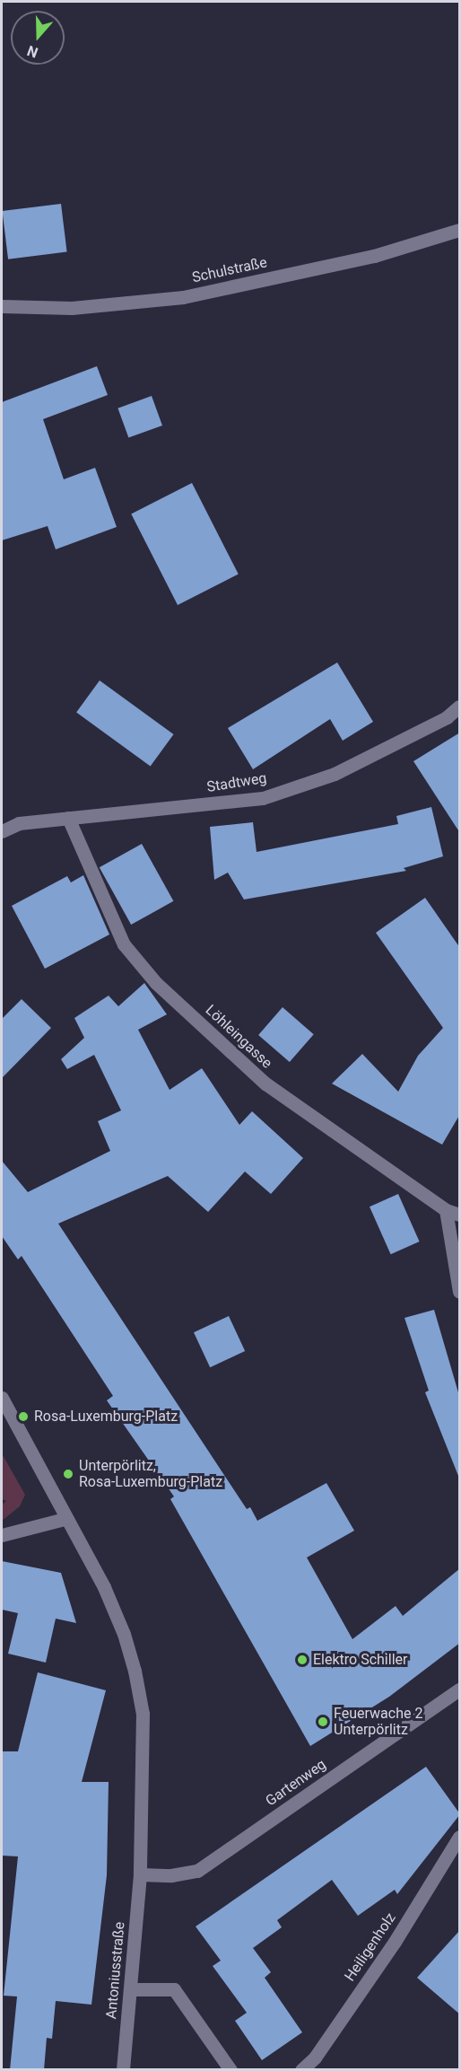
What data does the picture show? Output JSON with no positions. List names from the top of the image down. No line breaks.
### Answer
{"streets":{"street":["Schulstraße","Stadtweg","Löhleingasse","Gartenweg","Heiligenholz","Antoniusstraße"]},"crossings":[["Stadtweg","Löhleingasse"],["Gartenweg","Antoniusstraße"]],"places":["Rosa-Luxemburg-Platz","Unterpörlitz, Rosa-Luxemburg-Platz","Elektro Schiller","Feuerwache 2 Unterpörlitz"],"north":"bottom"}
